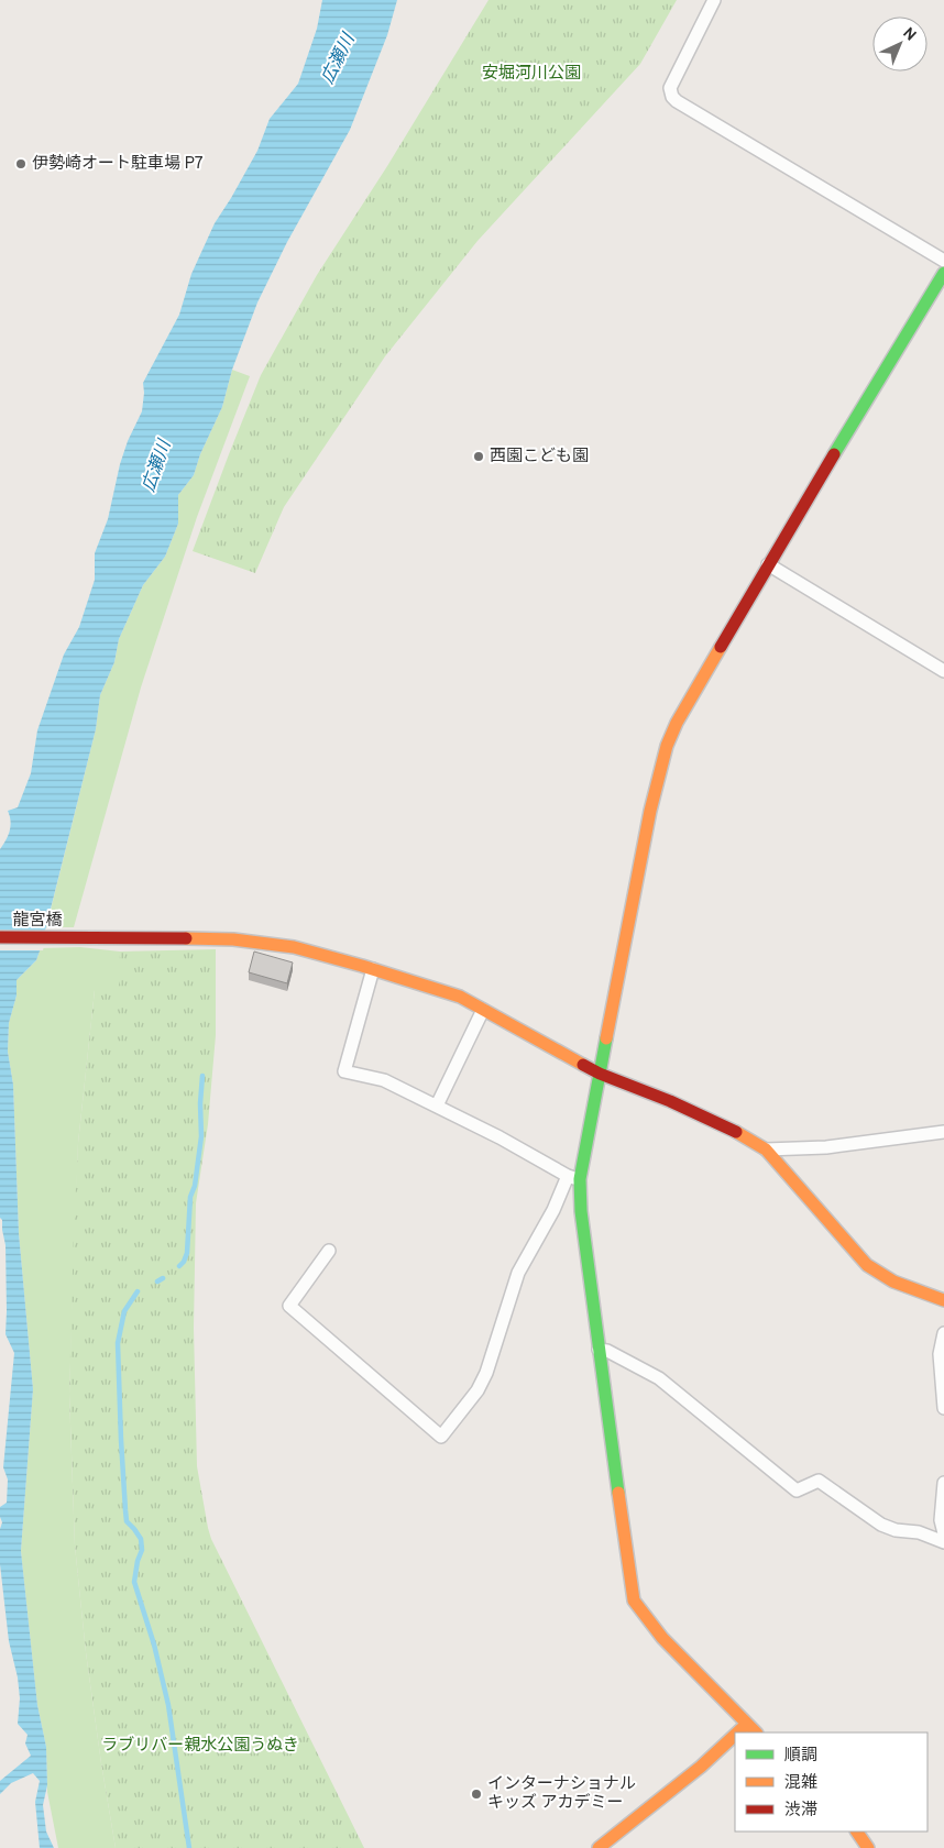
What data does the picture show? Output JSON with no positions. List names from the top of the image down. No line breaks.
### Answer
{"streets":{"street":["龍宮橋"]},"water":["広瀬川"],"parks":["安堀河川公園","ラブリバー親水公園うぬき"],"places":["伊勢崎オート駐車場 P7","西園こども園","インターナショナル キッズ アカデミー"],"legend":["順調","混雑","渋滞"],"north":"top right"}
